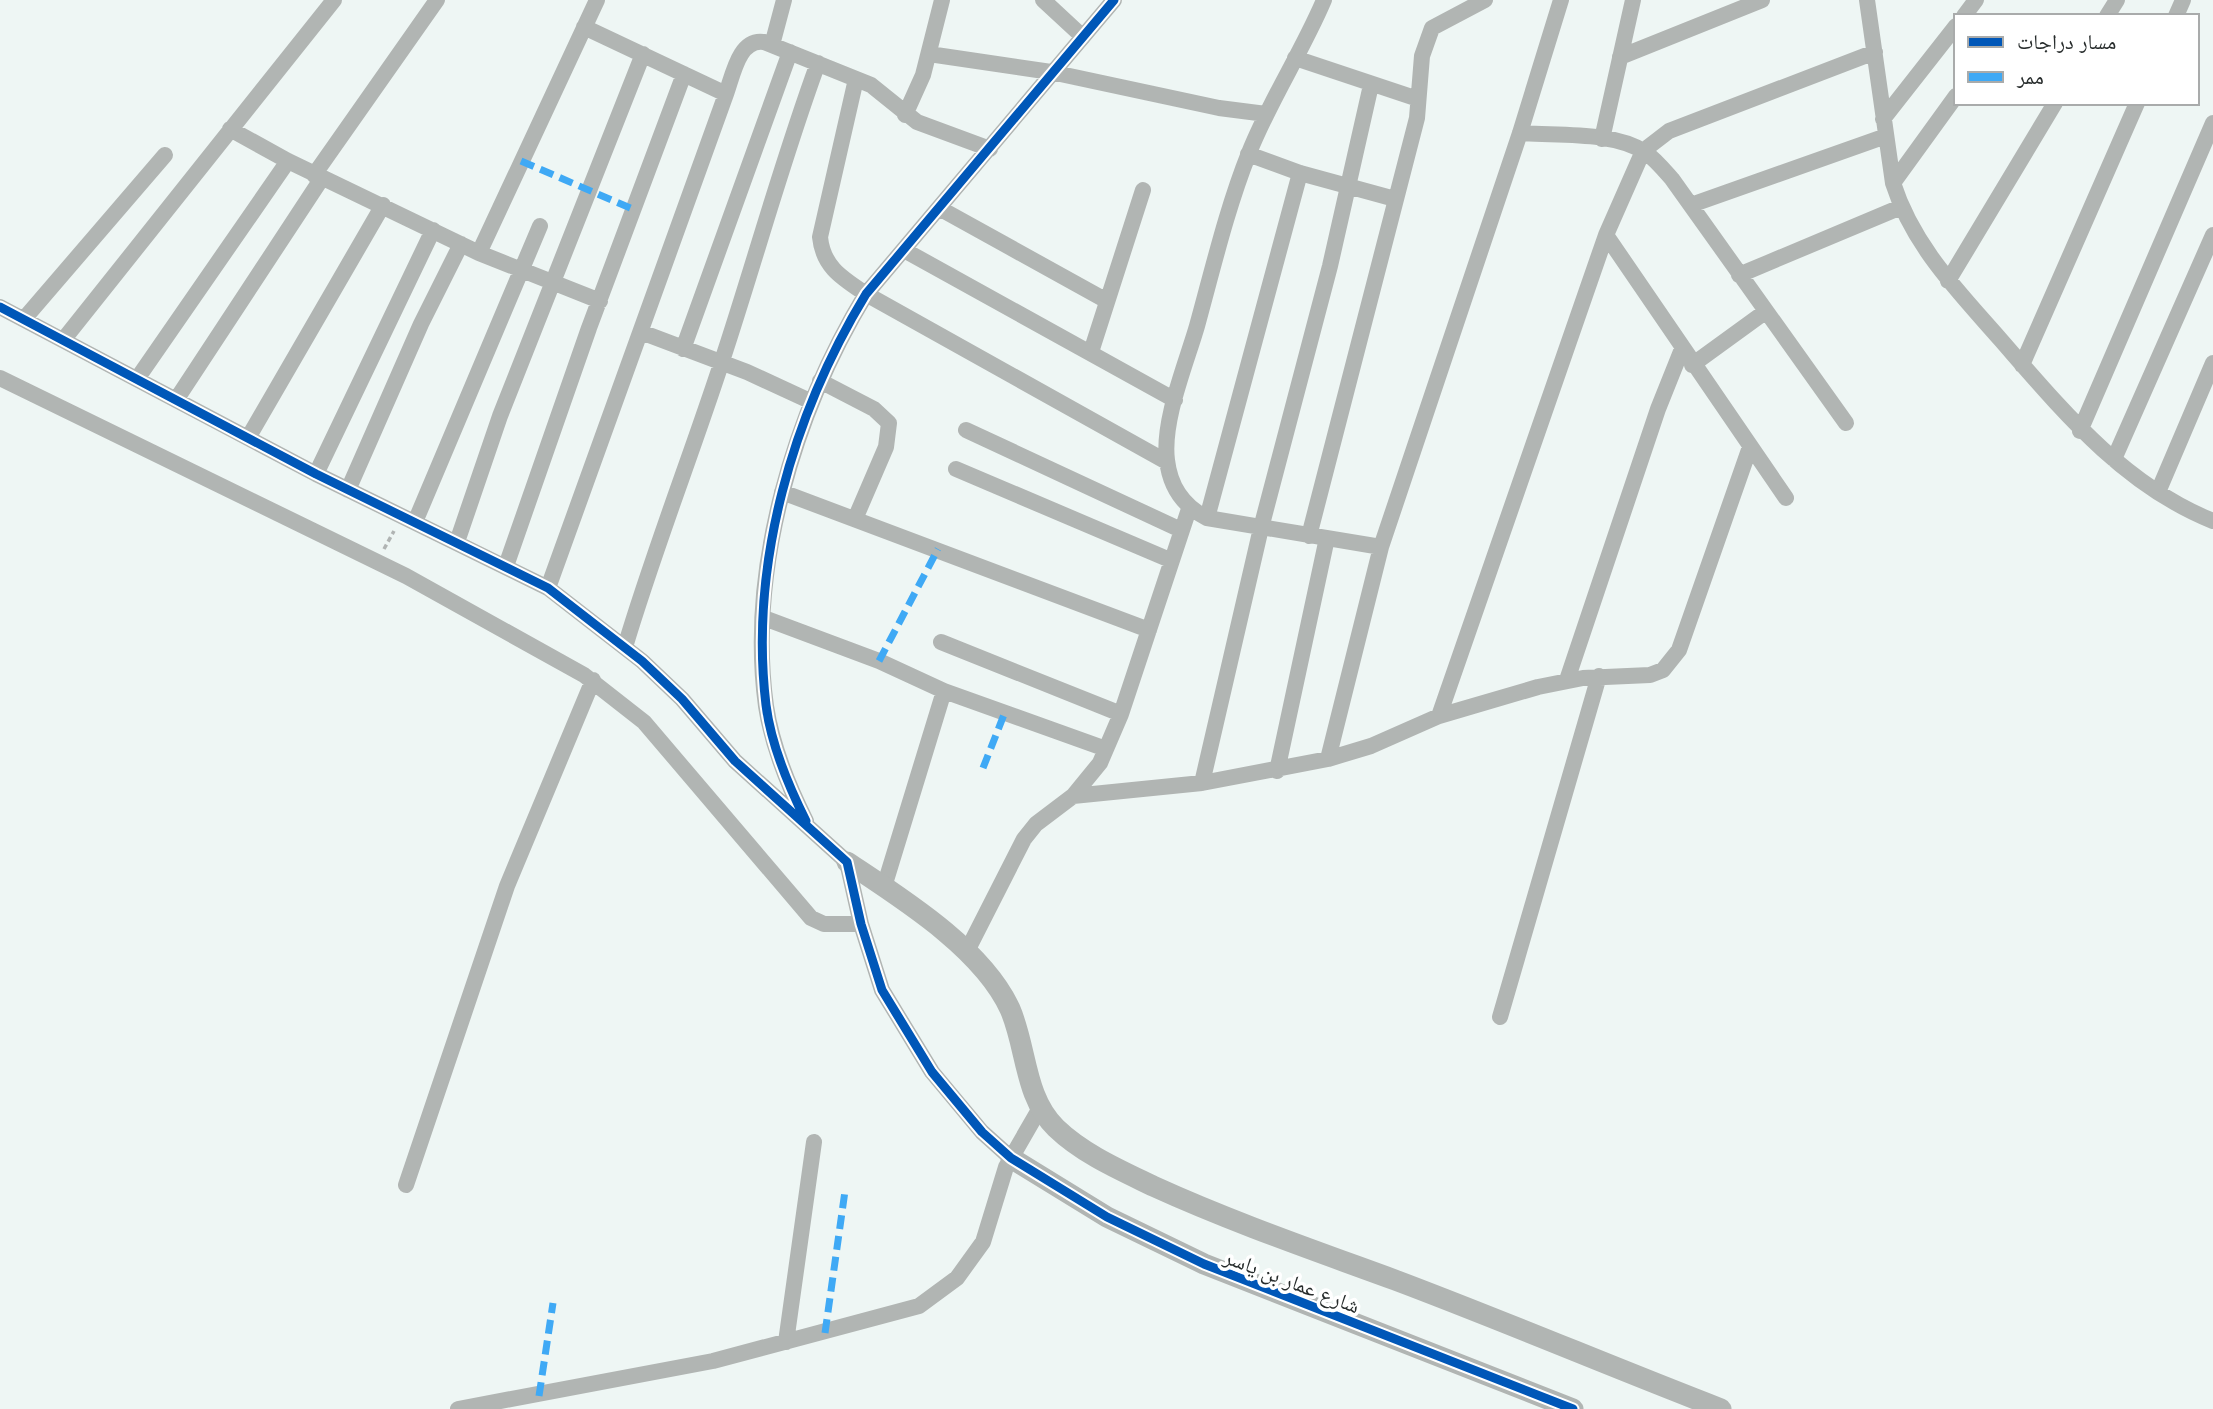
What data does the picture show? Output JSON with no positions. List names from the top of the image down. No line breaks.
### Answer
{"streets":{"street":["شارع عمار بن ياسر"]},"legend":["مسار دراجات","ممر"]}
